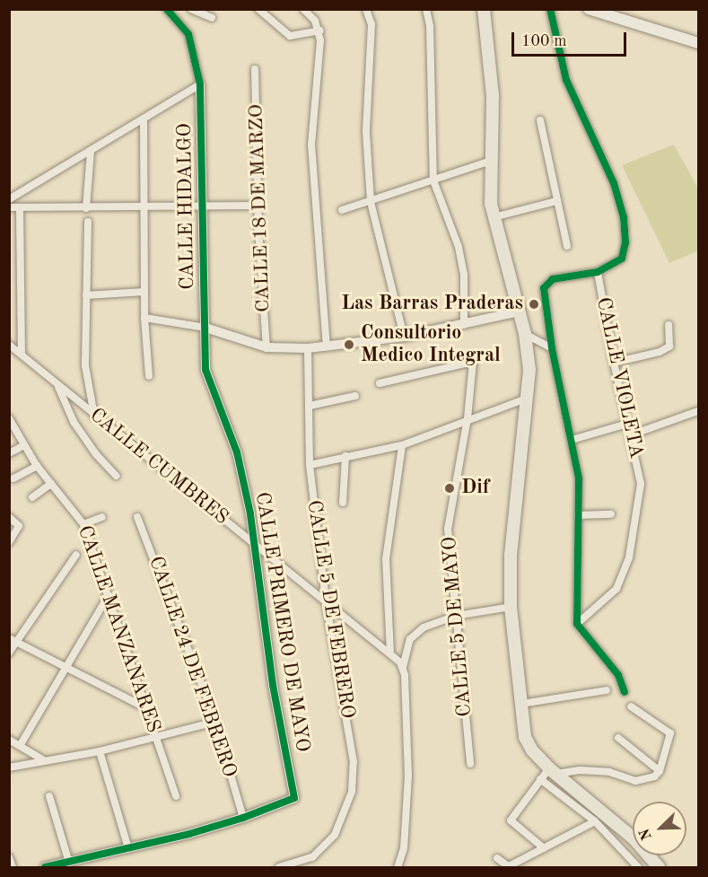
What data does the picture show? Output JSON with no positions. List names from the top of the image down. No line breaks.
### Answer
{"streets":{"street":["CALLE HIDALGO","CALLE 18 DE MARZO","CALLE VIOLETA","CALLE CUMBRES","CALLE 5 DE FEBRERO","CALLE PRIMERO DE MAYO","CALLE 5 DE MAYO","CALLE MANZANARES","CALLE 24 DE FEBRERO"]},"crossings":[["CALLE HIDALGO","CALLE PRIMERO DE MAYO"],["CALLE CUMBRES","CALLE 5 DE FEBRERO"],["CALLE CUMBRES","CALLE PRIMERO DE MAYO"],["CALLE PRIMERO DE MAYO","CALLE 24 DE FEBRERO"]],"places":["Las Barras Praderas","Consultorio Medico Integral","Dif"],"scale_bar":"100 m","north":"bottom left"}
